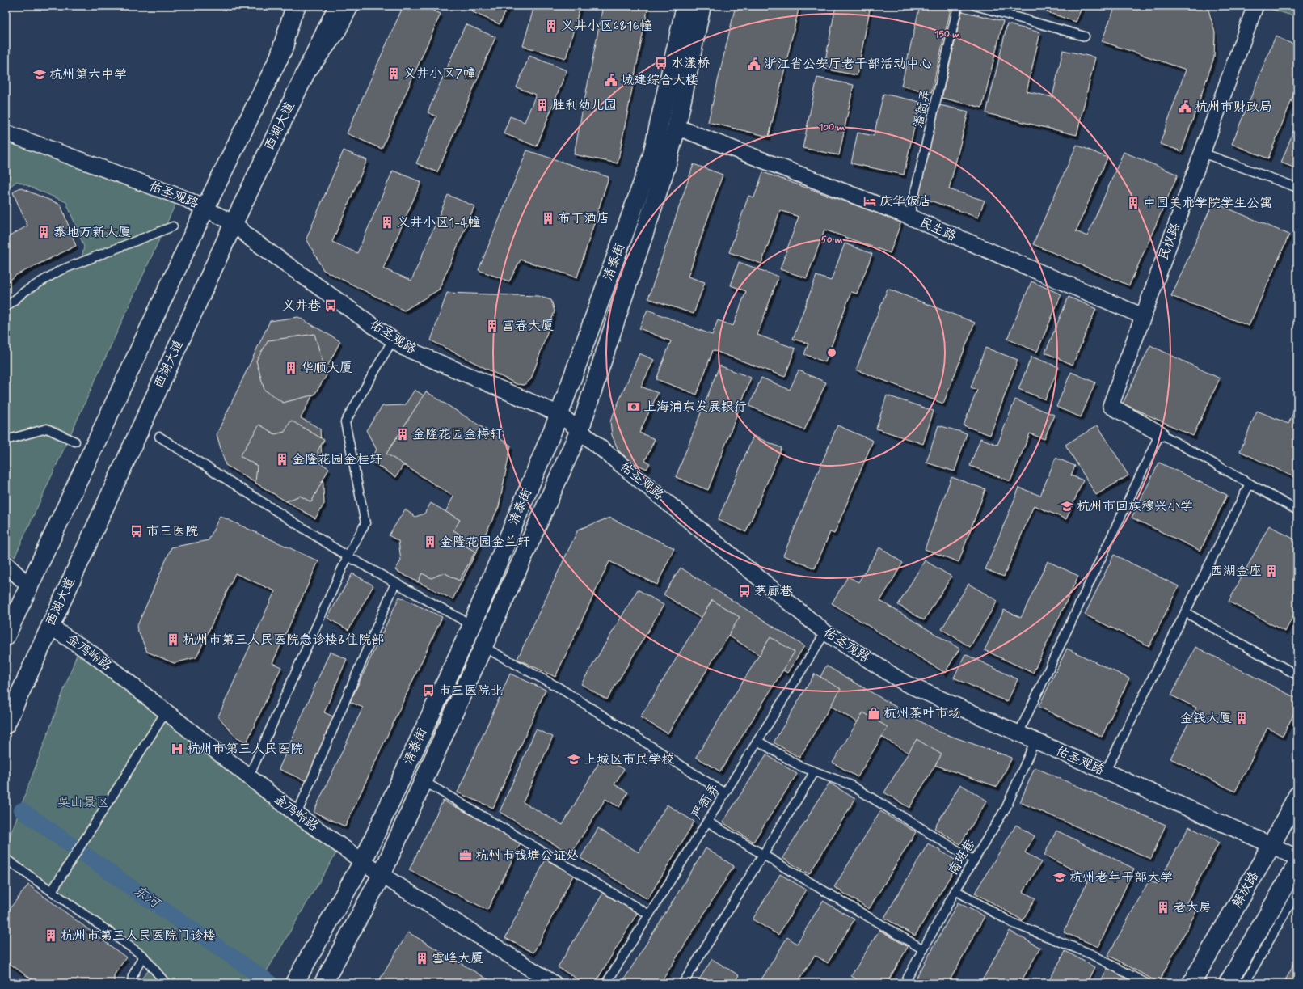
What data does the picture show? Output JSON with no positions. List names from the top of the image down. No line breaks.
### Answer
{"streets":{"main road":["西湖大道","清泰街","解放路"],"street":["佑圣观路","民生路","民权路","金鸡岭路"],"lane":["潘衙弄","严衙弄","南班巷"]},"crossings":[["潘衙弄","民生路"],["西湖大道","佑圣观路"],["西湖大道","金鸡岭路"],["佑圣观路","清泰街"],["佑圣观路","严衙弄"],["佑圣观路","南班巷"],["佑圣观路","解放路"],["民生路","民权路"],["民生路","清泰街"],["清泰街","金鸡岭路"]],"water":["东河"],"parks":["吴山景区"],"places":{"building":["义井小区6&16幢","义井小区7幢","胜利幼儿园","中国美术学院学生公寓","布丁酒店","义井小区1-4幢","泰地万新大厦","富春大厦","华顺大厦","金隆花园金梅轩","金隆花园金桂轩","金隆花园金兰轩","西湖金座","杭州市第三人民医院急诊楼&住院部","金钱大厦","老大房","杭州市第三人民医院门诊楼","雪峰大厦"],"bus stop":["水漾桥","义井巷","市三医院","茅廊巷","市三医院北"],"public building":["浙江省公安厅老干部活动中心","城建综合大楼","杭州市财政局"],"school or university":["杭州第六中学","杭州市回族穆兴小学","上城区市民学校","杭州老年干部大学"],"hotel":["庆华饭店"],"bank":["上海浦东发展银行"],"shop":["杭州茶叶市场"],"hospital":["杭州市第三人民医院"],"office":["杭州市钱塘公证处"]},"rings":["150 m","100 m","50 m"]}
